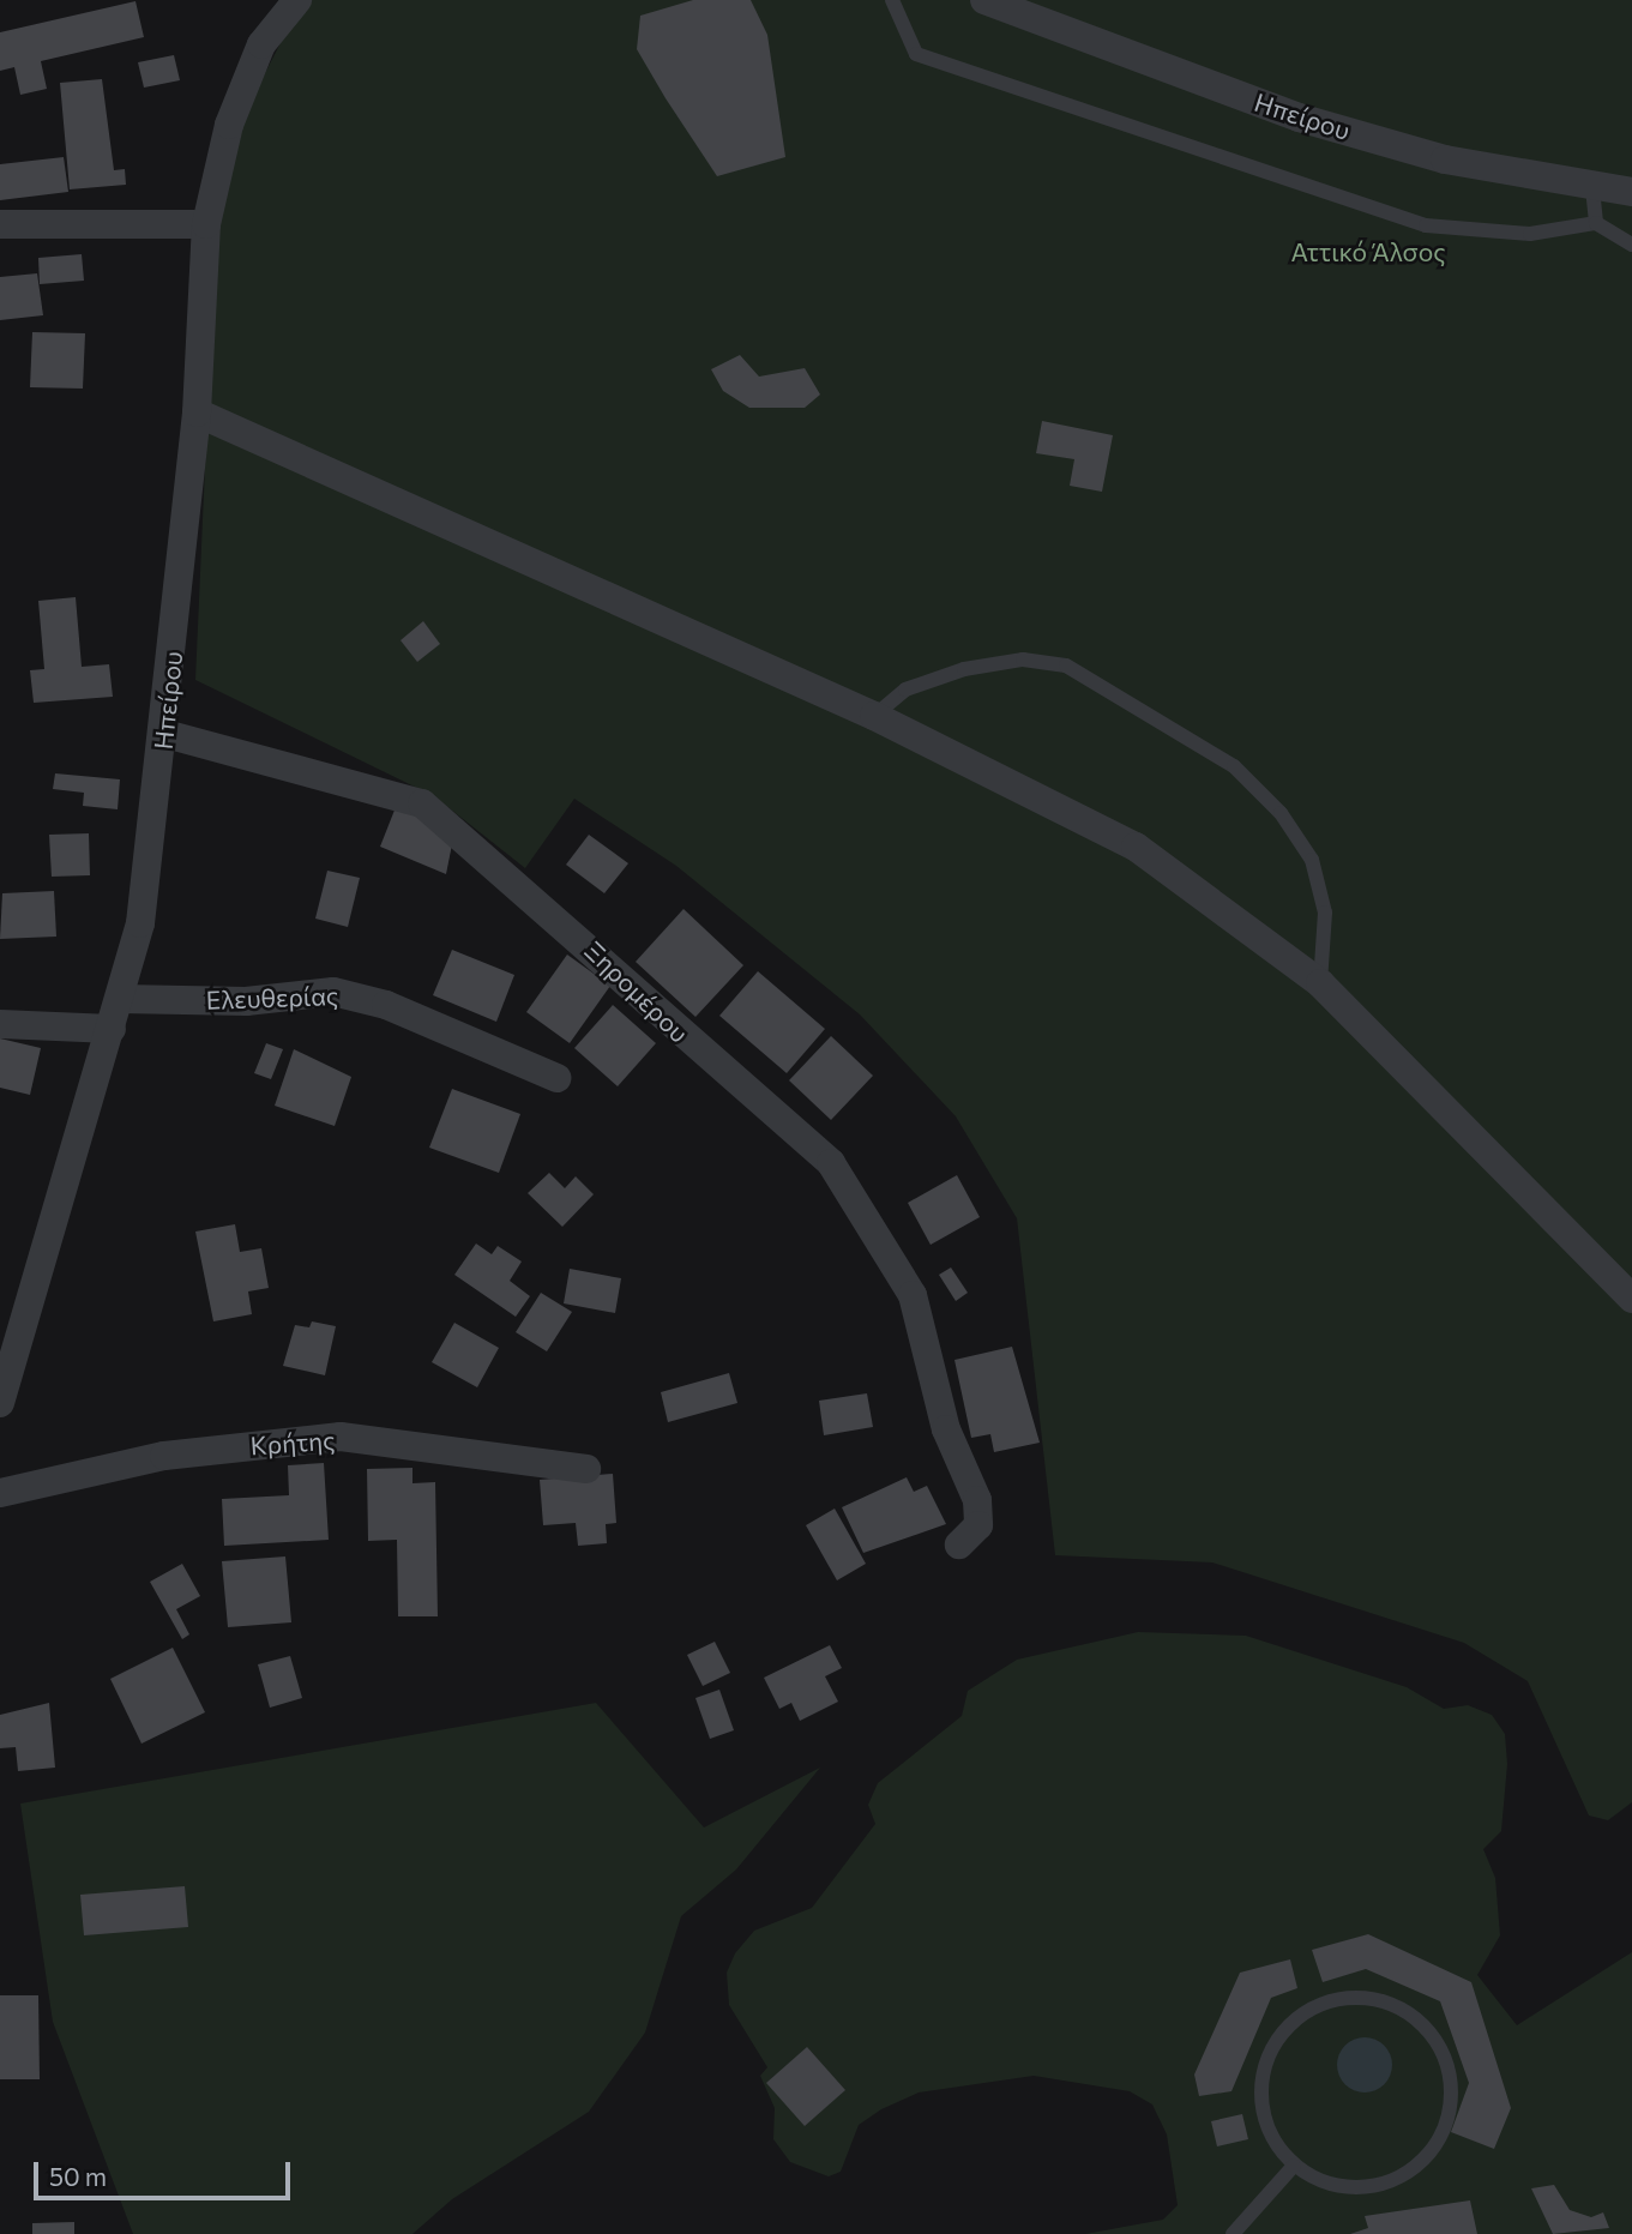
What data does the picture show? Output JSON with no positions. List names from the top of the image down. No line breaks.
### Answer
{"streets":{"street":["Ηπείρου","Ξηρομέρου","Ελευθερίας","Κρήτης"]},"crossings":[["Ηπείρου","Ξηρομέρου"],["Ηπείρου","Ελευθερίας"]],"parks":["Αττικό Άλσος"],"scale_bar":"50 m"}
